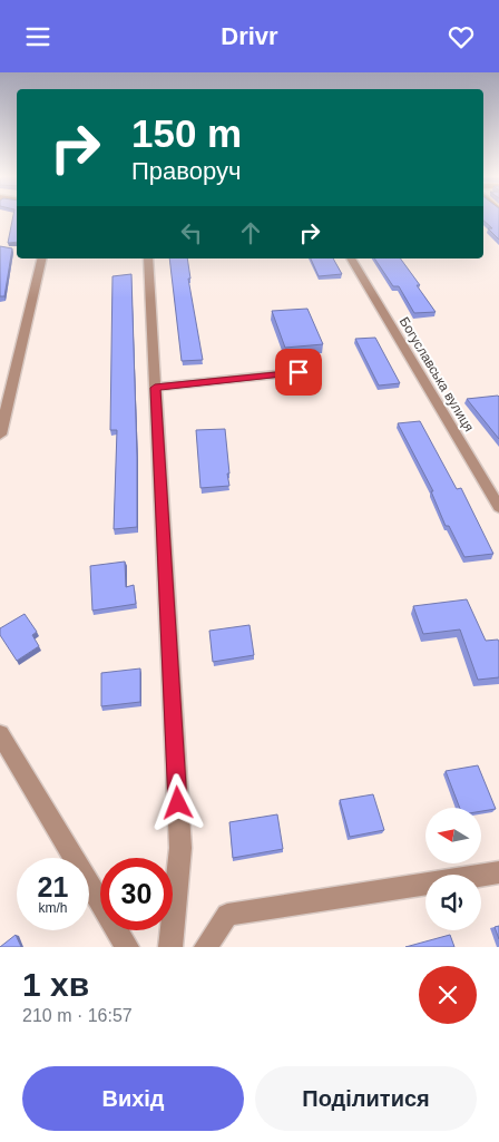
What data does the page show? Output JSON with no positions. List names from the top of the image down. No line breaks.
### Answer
{"streets":{"street":["Богуславська вулиця"]},"north":"left","page":{"header":"Drivr","turn":["150 m","Праворуч"],"speed":"21 km/h","limit":"30","heading":["1 хв","210 m · 16:57"],"buttons":["Вихід","Поділитися"]}}
